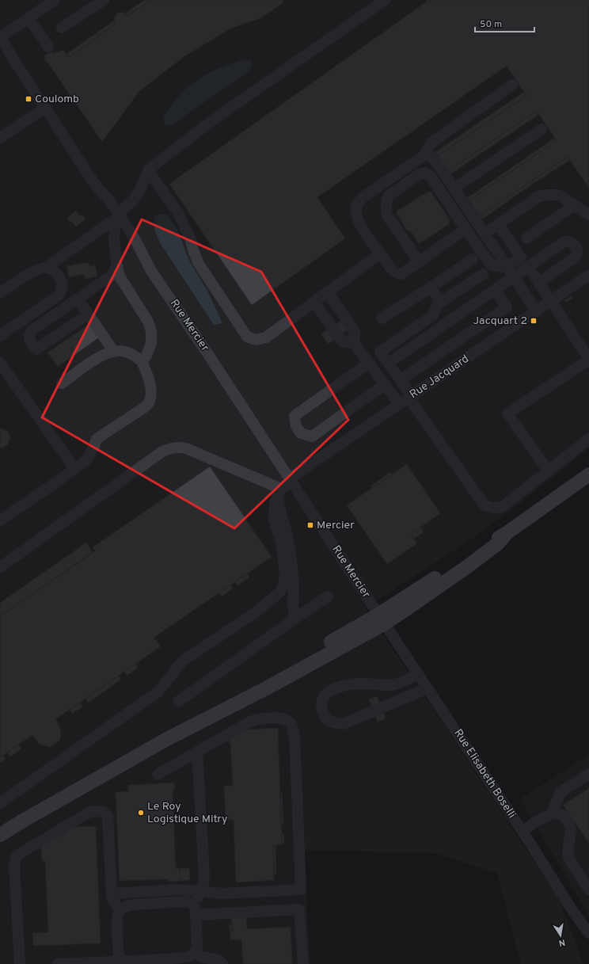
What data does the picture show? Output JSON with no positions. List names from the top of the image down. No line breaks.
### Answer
{"streets":{"street":["Rue Mercier","Rue Jacquard","Rue Elisabeth Boselli"]},"crossings":[["Rue Mercier","Rue Jacquard"],["Rue Mercier","Rue Elisabeth Boselli"]],"places":{"transit":["Coulomb","Jacquart 2","Mercier"],"other":["Le Roy Logistique Mitry"]},"scale_bar":"50 m","north":"bottom"}
